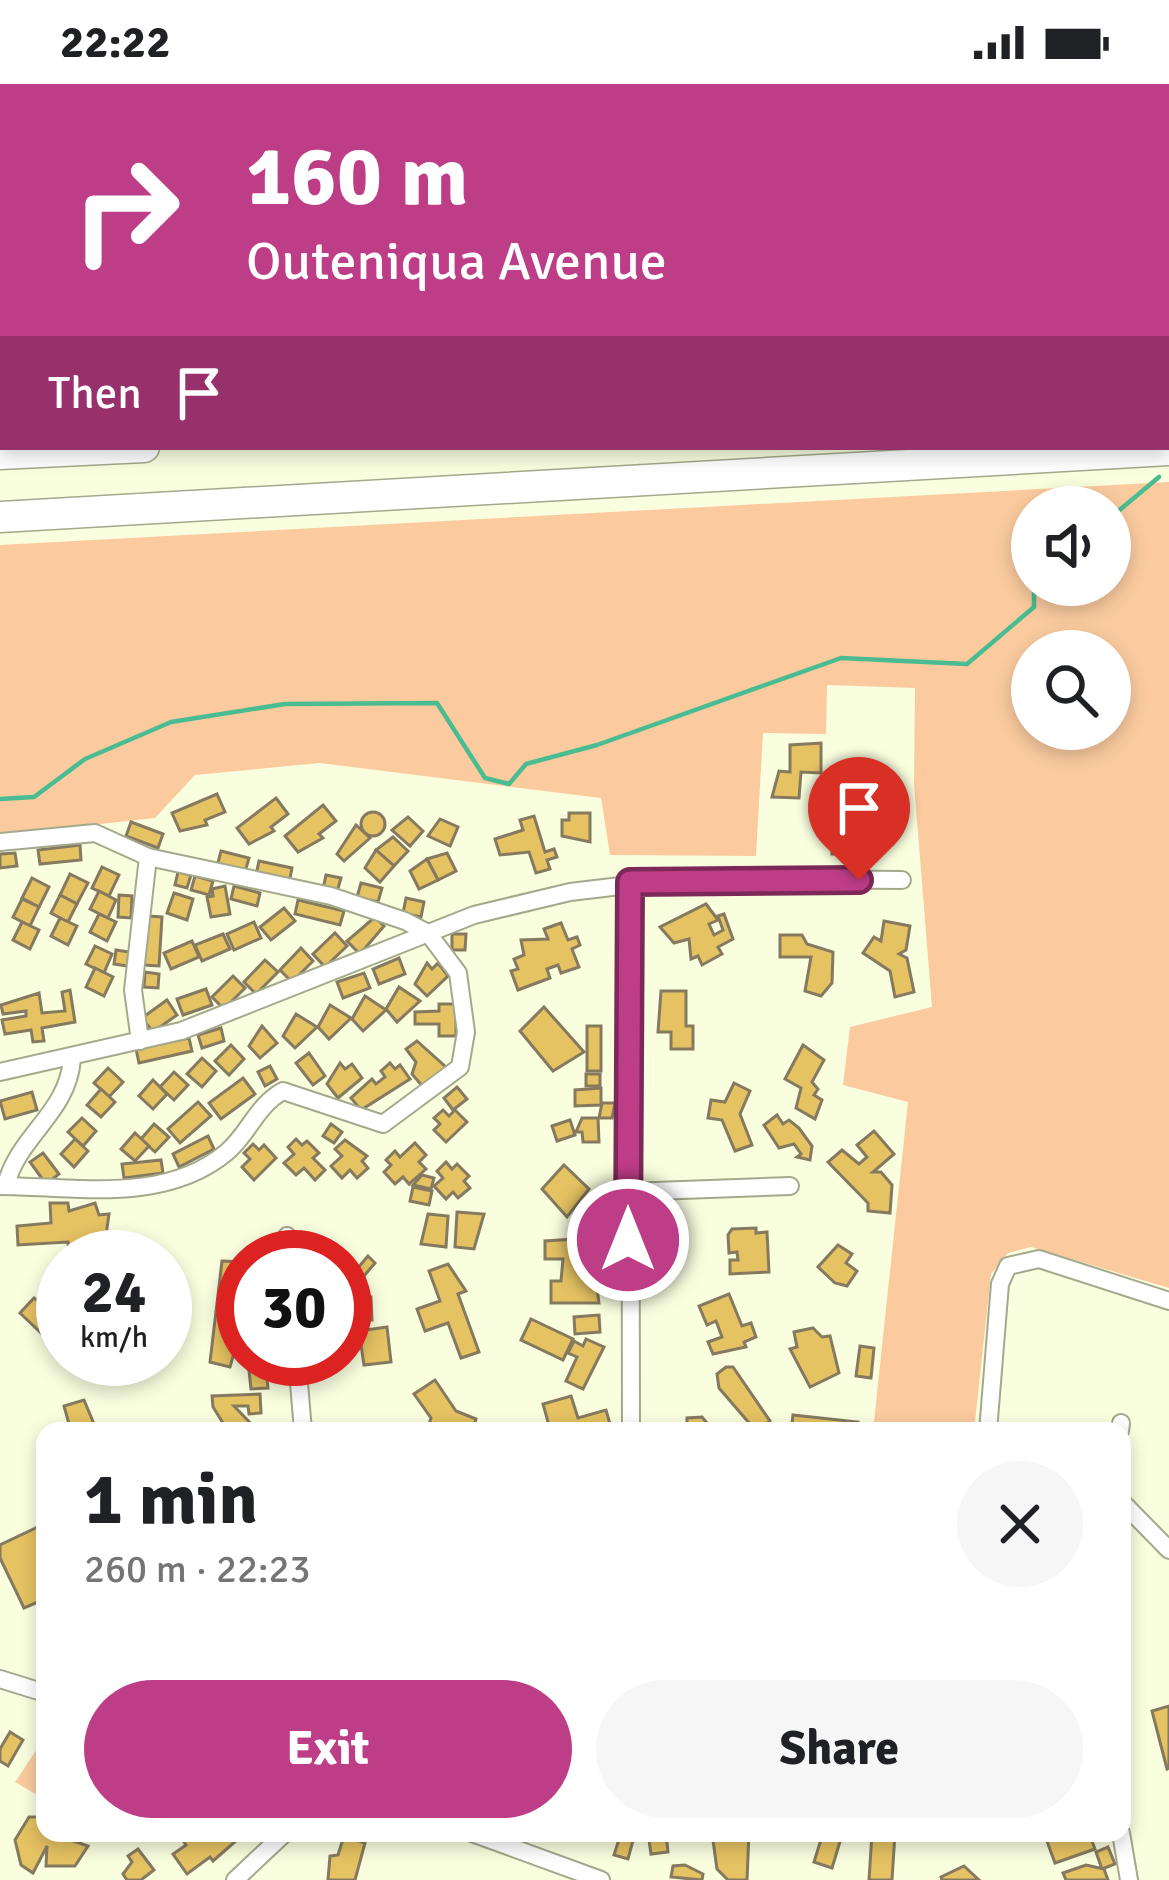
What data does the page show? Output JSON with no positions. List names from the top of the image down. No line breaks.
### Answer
{"page":{"status":"22:22","turn":["160 m","Outeniqua Avenue"],"then":"Then","speed":"24 km/h","limit":"30","heading":["1 min","260 m · 22:23"],"buttons":["Exit","Share"]}}
